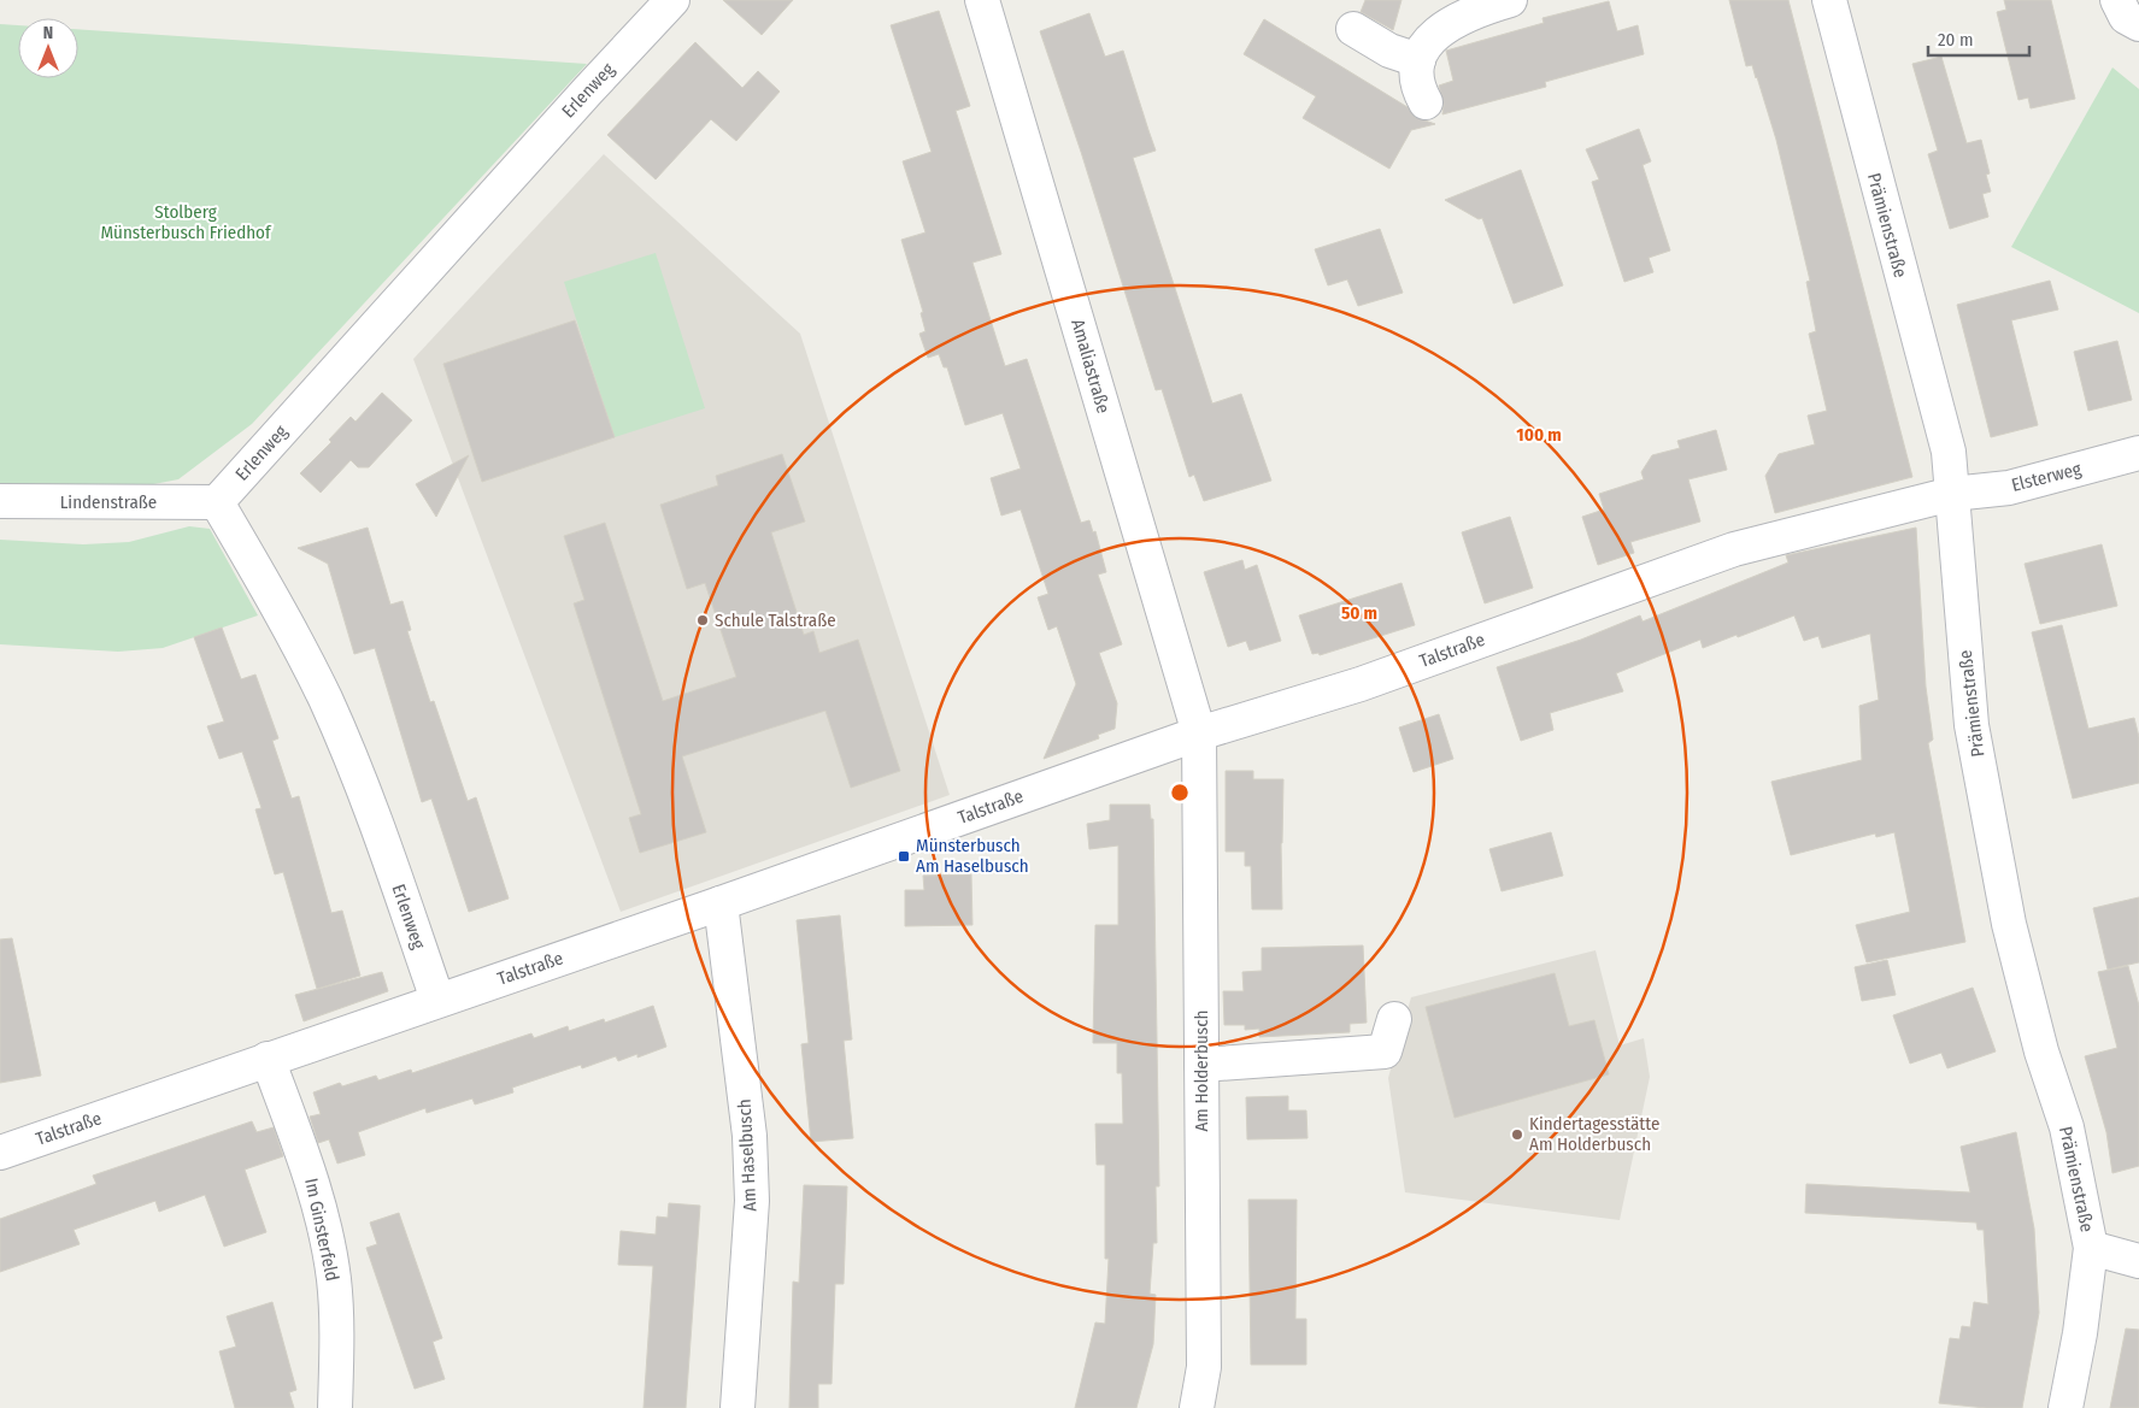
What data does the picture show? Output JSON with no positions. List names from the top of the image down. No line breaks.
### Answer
{"streets":{"street":["Erlenweg","Prämienstraße","Amaliastraße","Elsterweg","Lindenstraße","Talstraße","Am Holderbusch","Am Haselbusch","Im Ginsterfeld"]},"crossings":[["Erlenweg","Lindenstraße"],["Erlenweg","Talstraße"],["Prämienstraße","Elsterweg"],["Prämienstraße","Talstraße"],["Amaliastraße","Talstraße"],["Amaliastraße","Am Holderbusch"],["Elsterweg","Talstraße"],["Talstraße","Am Holderbusch"],["Talstraße","Am Haselbusch"],["Talstraße","Im Ginsterfeld"]],"parks":["Stolberg Münsterbusch Friedhof"],"places":{"other":["Schule Talstraße","Kindertagesstätte Am Holderbusch"],"transit":["Münsterbusch Am Haselbusch"]},"scale_bar":"20 m","north":"top","rings":["100 m","50 m"]}
